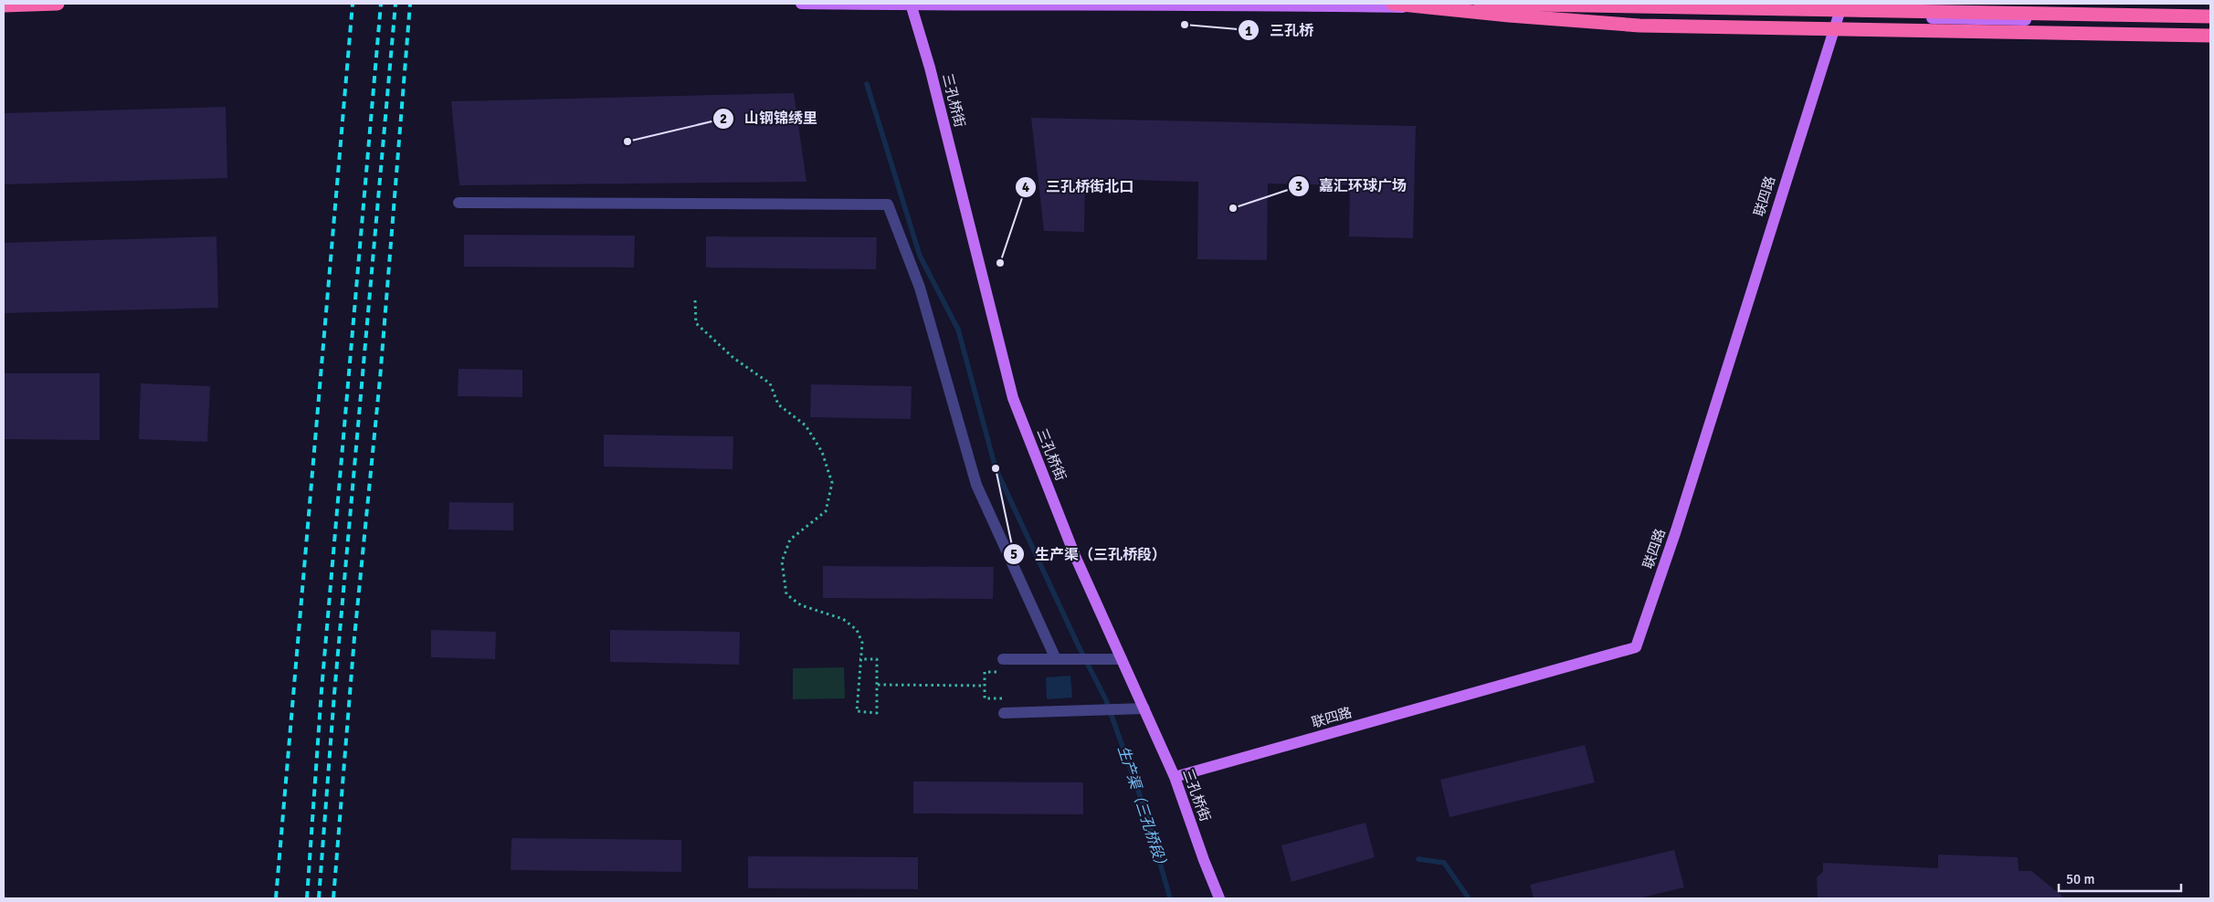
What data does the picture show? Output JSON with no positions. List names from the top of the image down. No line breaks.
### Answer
{"streets":{"main road":["三孔桥街","联四路"]},"crossings":[["三孔桥街","联四路"]],"water":["生产渠（三孔桥段）"],"places":["三孔桥","山钢锦绣里","嘉汇环球广场","三孔桥街北口","生产渠（三孔桥段）"],"scale_bar":"50 m"}
